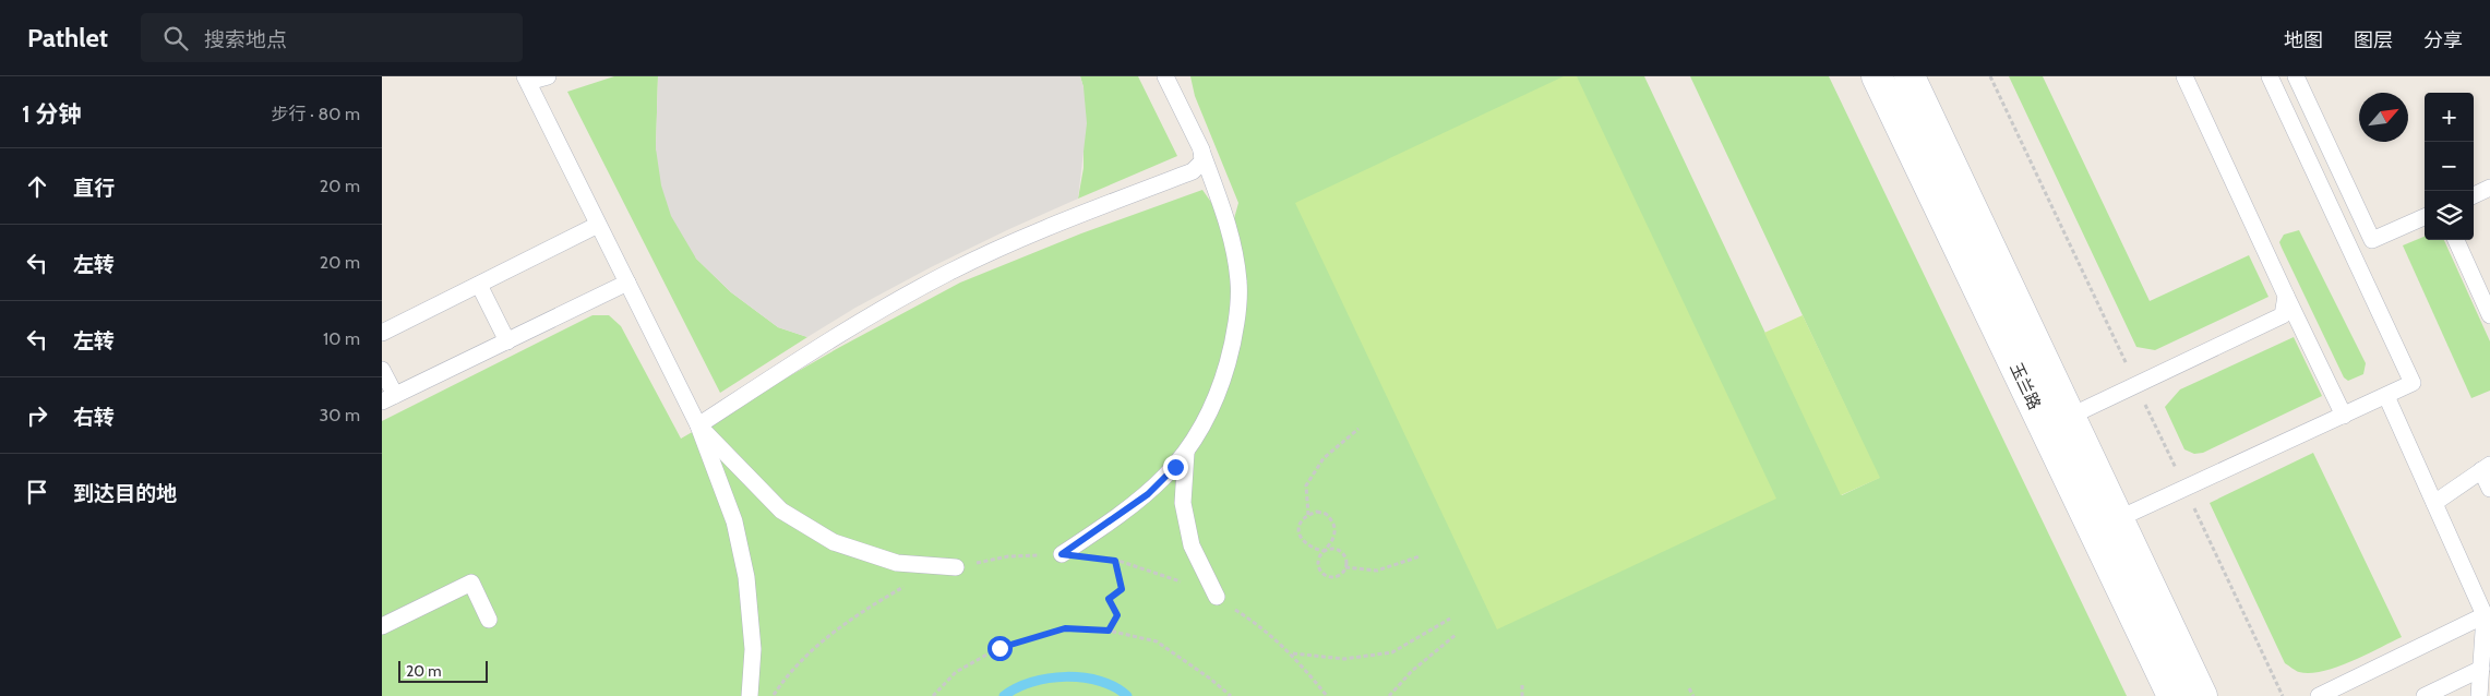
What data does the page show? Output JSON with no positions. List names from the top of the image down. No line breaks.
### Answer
{"streets":{"street":["玉兰路"]},"scale_bar":"20 m","north":"top right","page":{"header":"Pathlet","search":"搜索地点","nav":["地图","图层","分享"],"heading":["1 分钟","步行 · 80 m"],"map_buttons":["+","−"],"list":[["直行","20 m"],["左转","20 m"],["左转","10 m"],["右转","30 m"],"到达目的地"],"scale":"20 m"}}
